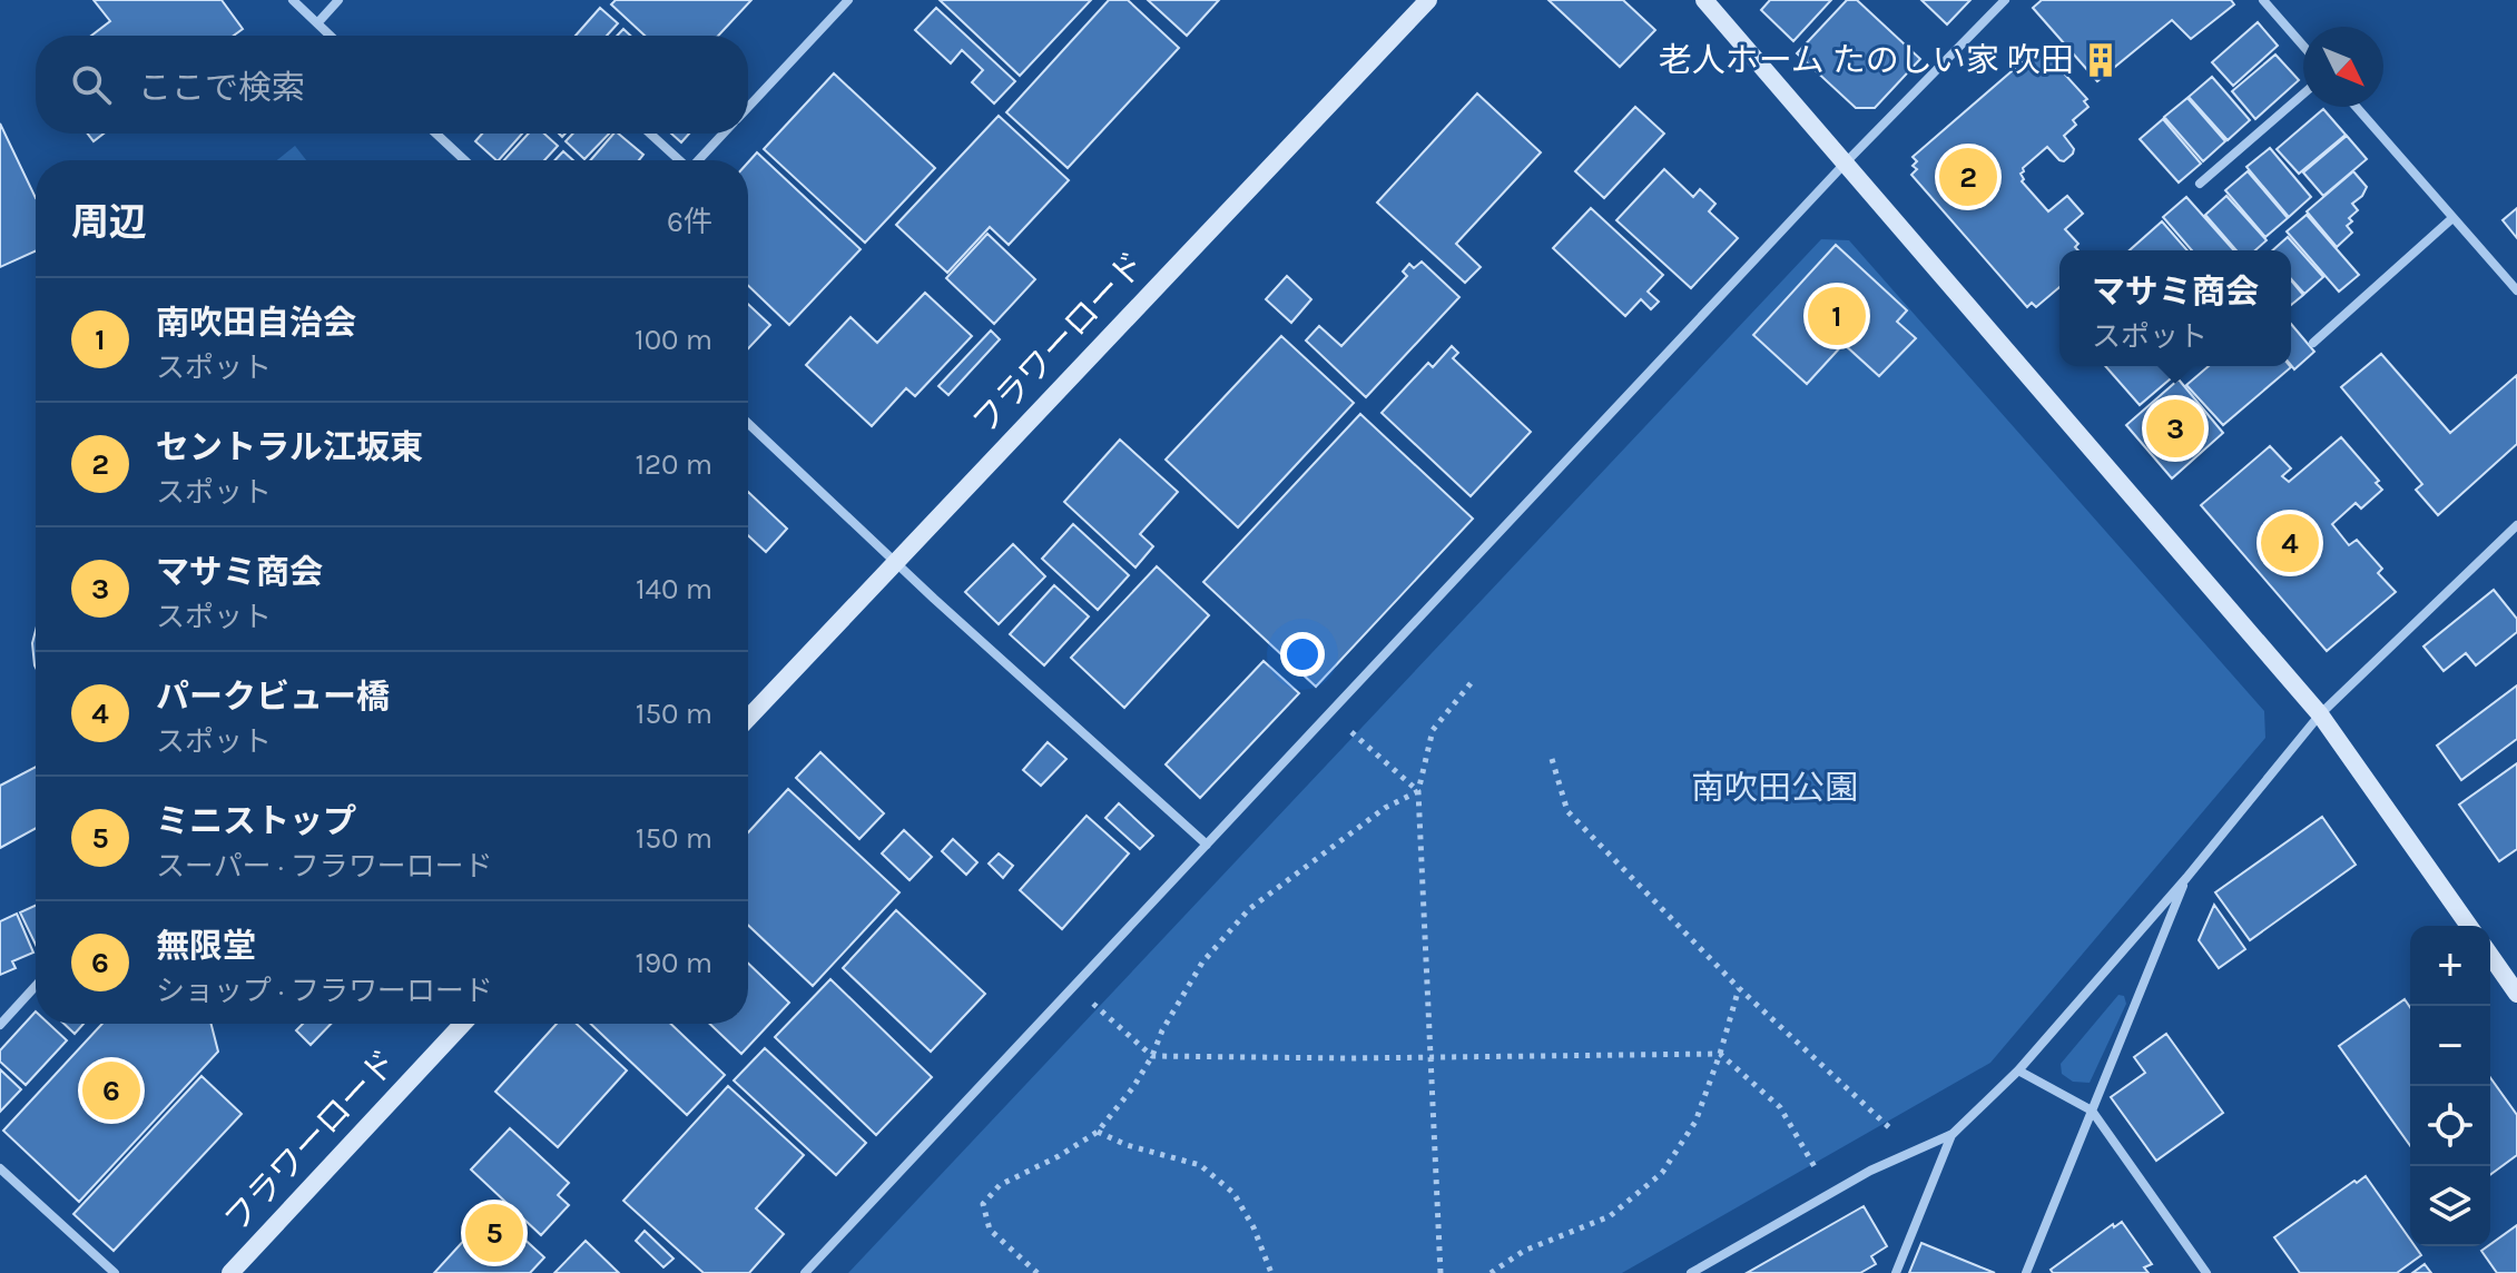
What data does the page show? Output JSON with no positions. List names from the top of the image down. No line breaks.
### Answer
{"streets":{"street":["フラワーロード"]},"parks":["南吹田公園"],"places":{"building":["老人ホーム たのしい家 吹田"]},"north":"bottom right","page":{"search":"ここで検索","pins":["2","1","3","4","6","5"],"heading":["周辺","6件"],"popup":["マサミ商会","スポット"],"list":[{"mark":"1","name":"南吹田自治会","note":"スポット","value":"100 m"},{"mark":"2","name":"セントラル江坂東","note":"スポット","value":"120 m"},{"mark":"3","name":"マサミ商会","note":"スポット","value":"140 m"},{"mark":"4","name":"パークビュー橋","note":"スポット","value":"150 m"},{"mark":"5","name":"ミニストップ","note":"スーパー · フラワーロード","value":"150 m"},{"mark":"6","name":"無限堂","note":"ショップ · フラワーロード","value":"190 m"}],"map_buttons":["+","−"]}}
